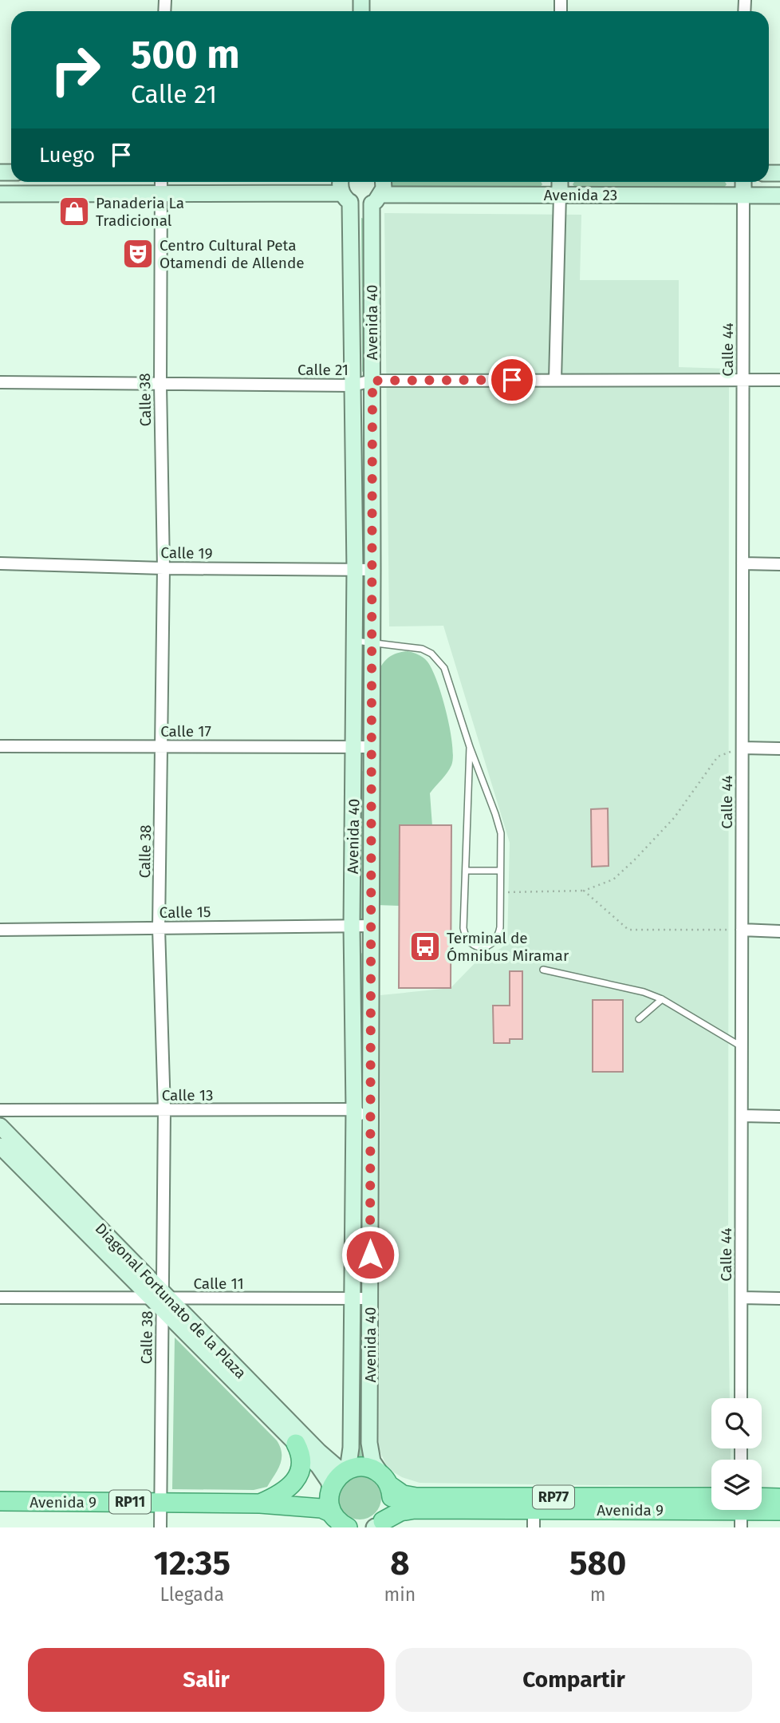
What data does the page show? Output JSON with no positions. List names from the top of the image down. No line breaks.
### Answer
{"streets":{"main road":["Avenida 23","Avenida 40","Diagonal Fortunato de la Plaza","RP77","Avenida 9","RP11"],"street":["Calle 44","Calle 21","Calle 38","Calle 19","Calle 17","Calle 15","Calle 13","Calle 11"]},"crossings":[["Avenida 23","Avenida 40"],["Avenida 23","Calle 44"],["Avenida 40","Calle 21"],["Avenida 40","Calle 19"],["Avenida 40","Calle 17"],["Avenida 40","Calle 15"],["Avenida 40","Calle 13"],["Avenida 40","Calle 11"],["Avenida 40","Diagonal Fortunato de la Plaza"],["Avenida 40","Avenida 9"],["Calle 44","Calle 21"],["Calle 21","Calle 38"],["Calle 38","Calle 19"],["Calle 38","Calle 17"],["Calle 38","Calle 15"],["Calle 38","Calle 13"],["Calle 38","Calle 11"],["Calle 38","Diagonal Fortunato de la Plaza"],["Calle 38","Avenida 9"],["Calle 11","Diagonal Fortunato de la Plaza"],["Diagonal Fortunato de la Plaza","Avenida 9"],["Diagonal Fortunato de la Plaza","RP11"],["Avenida 9","RP11"]],"places":{"shop":["Panaderia La Tradicional"],"theatre":["Centro Cultural Peta Otamendi de Allende"],"bus stop":["Terminal de Ómnibus Miramar"]},"page":{"turn":["500 m","Calle 21"],"then":"Luego","eta":["12:35","Llegada","8","min","580","m"],"buttons":["Salir","Compartir"]}}
